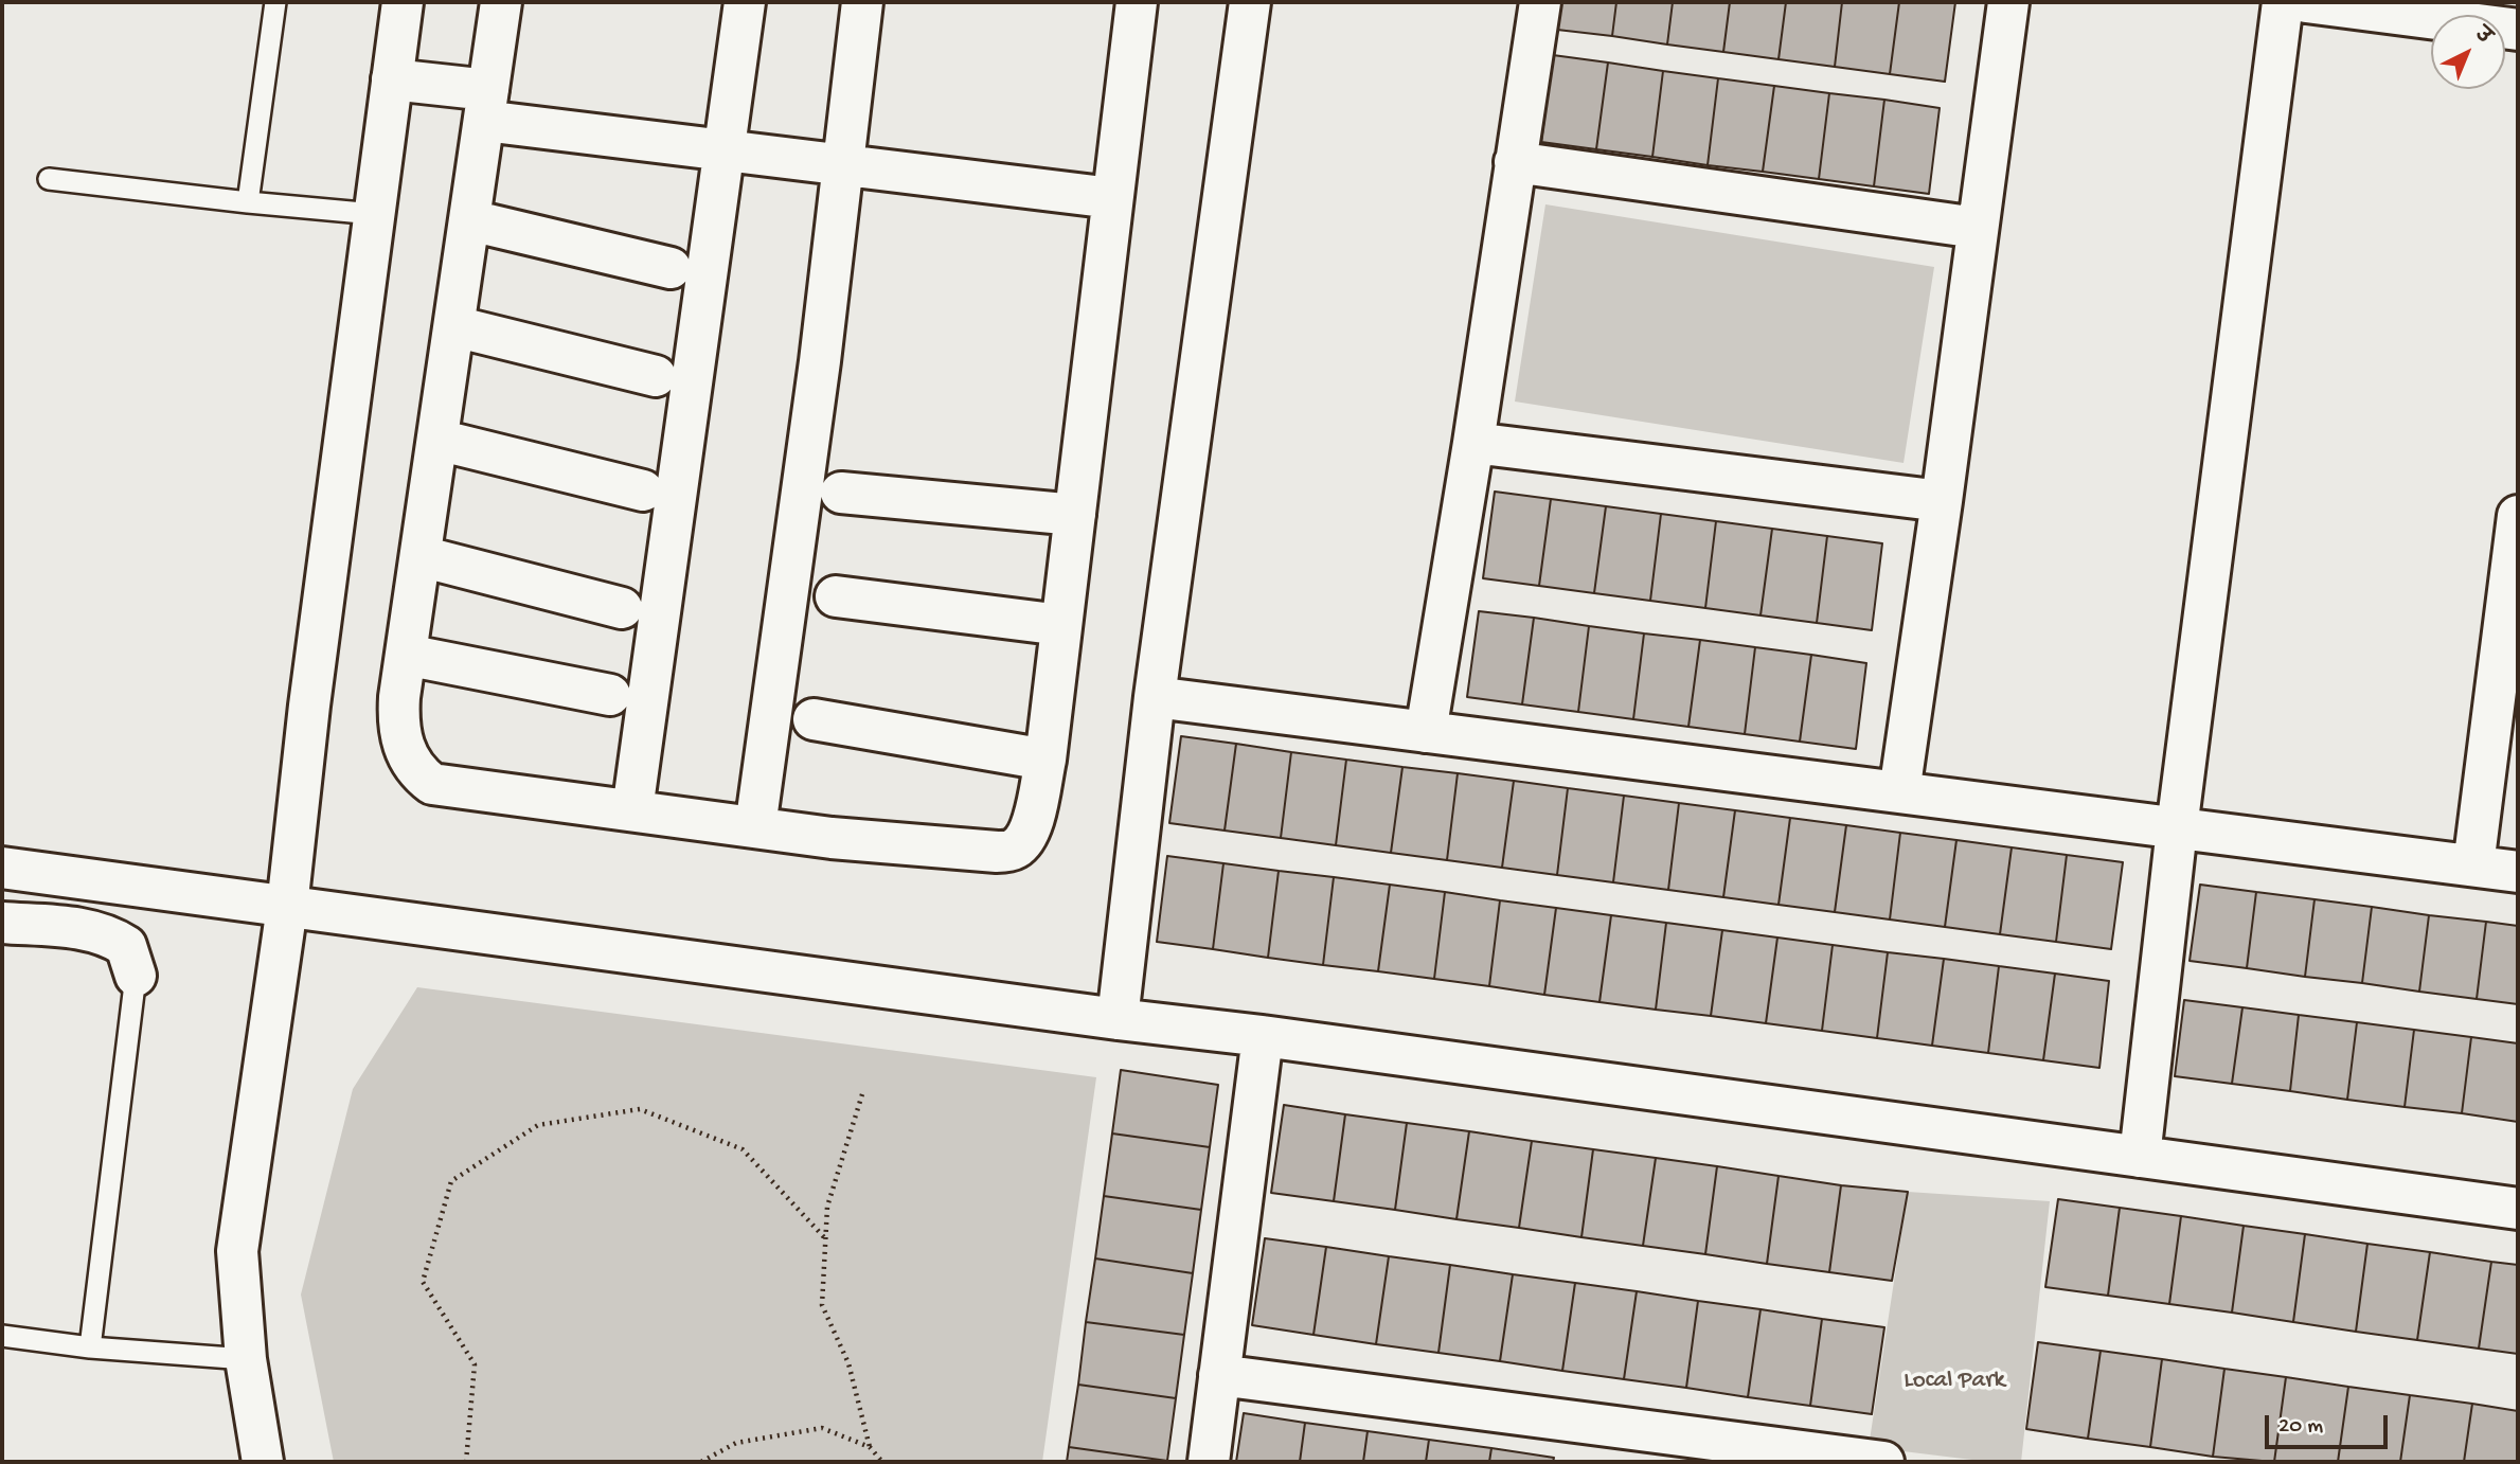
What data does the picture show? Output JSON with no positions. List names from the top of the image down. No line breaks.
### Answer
{"parks":["Local Park"],"scale_bar":"20 m","north":"top right"}
